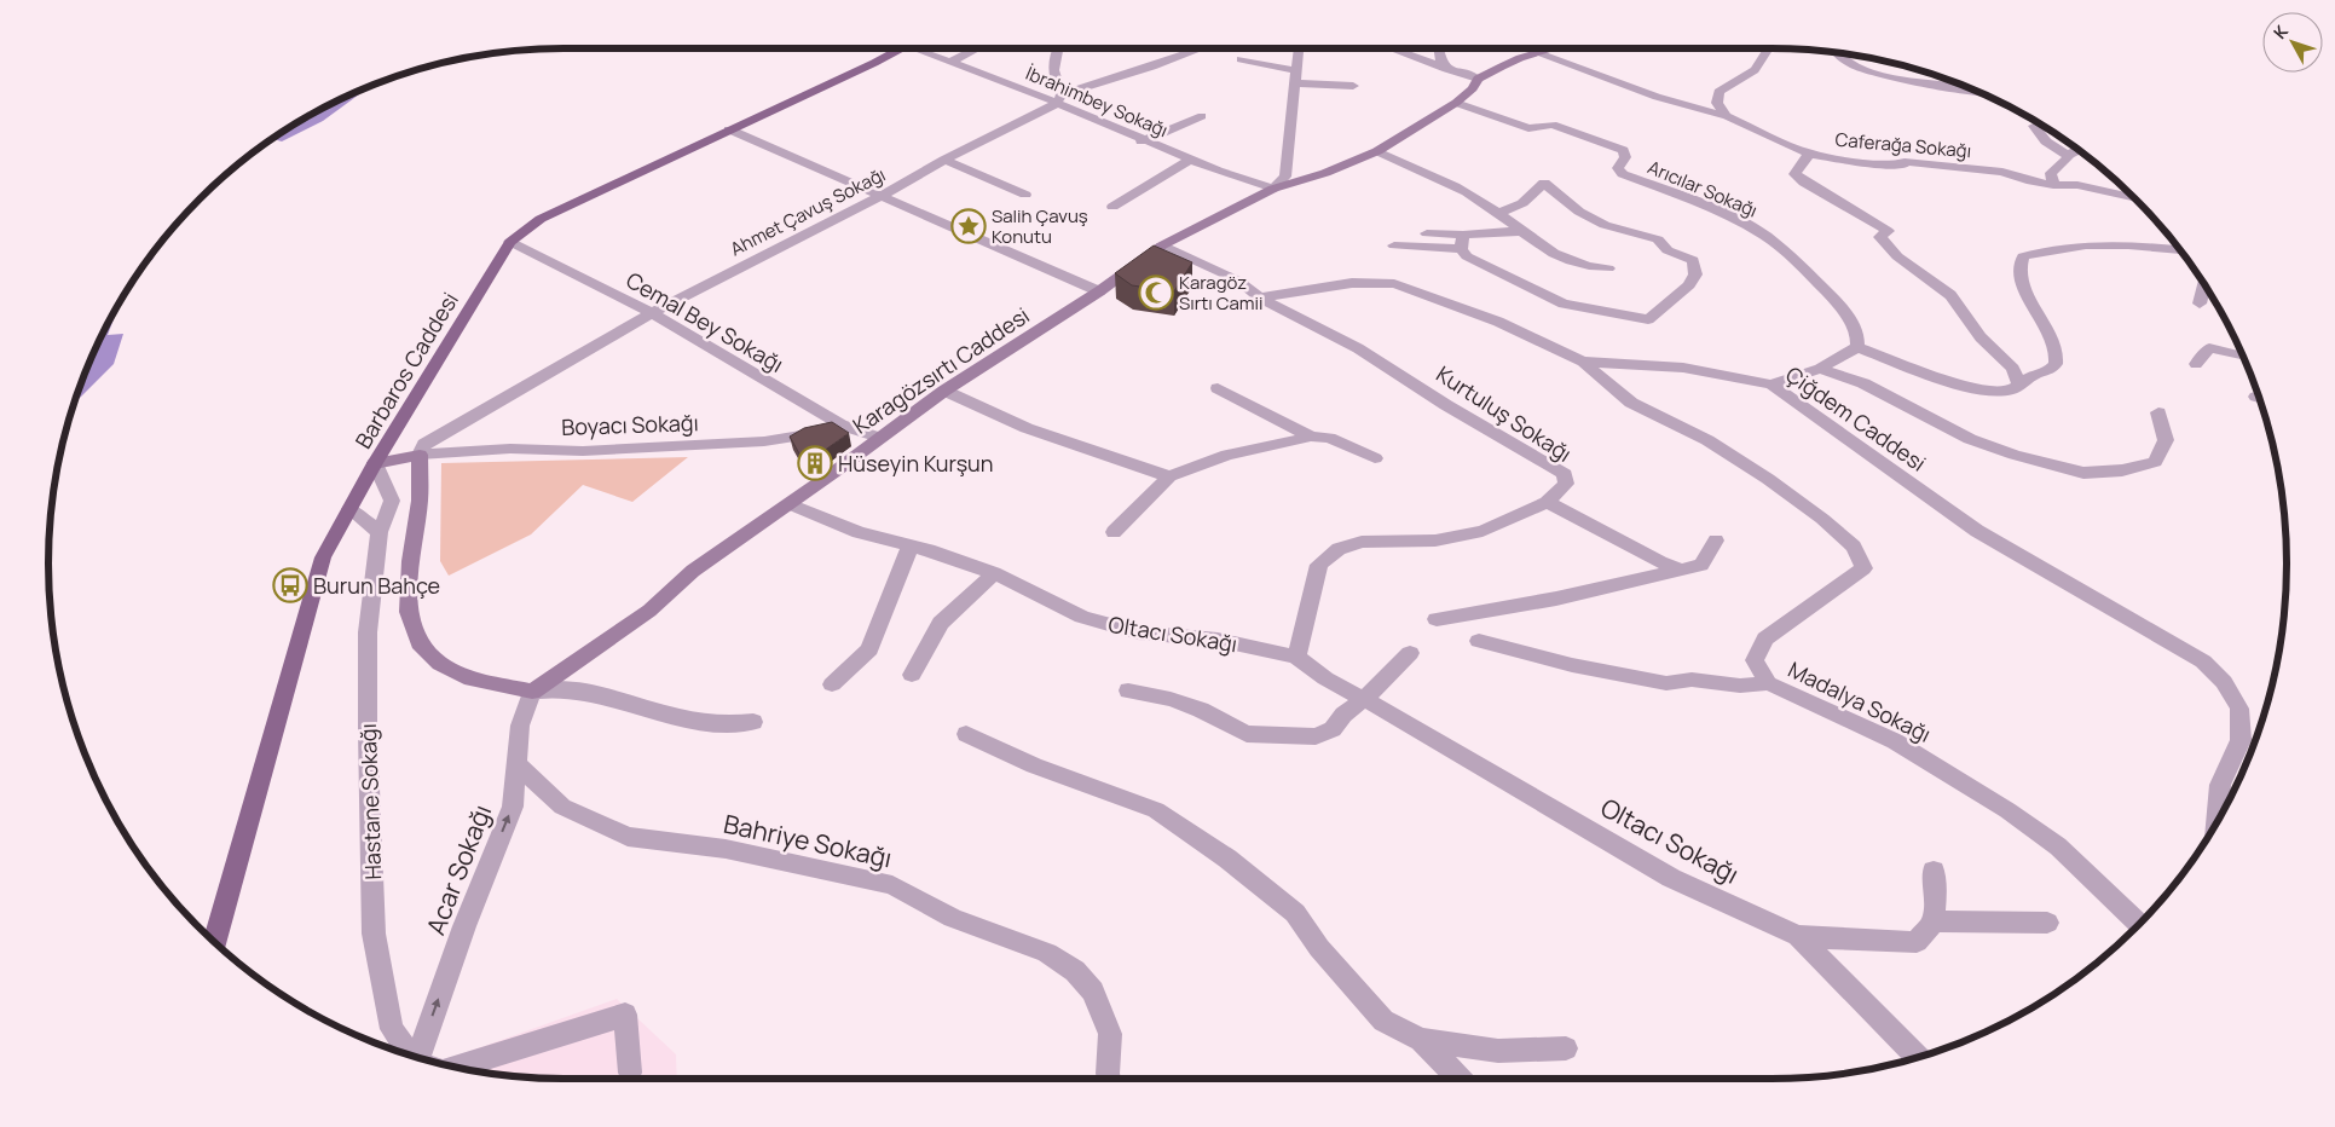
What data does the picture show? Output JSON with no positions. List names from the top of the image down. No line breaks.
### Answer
{"streets":{"main road":["Barbaros Caddesi"],"street":["İbrahimbey Sokağı","Caferağa Sokağı","Arıcılar Sokağı","Ahmet Çavuş Sokağı","Cemal Bey Sokağı","Karagözsırtı Caddesi","Kurtuluş Sokağı","Çiğdem Caddesi","Boyacı Sokağı","Oltacı Sokağı","Madalya Sokağı","Hastane Sokağı","Bahriye Sokağı","Acar Sokağı"]},"crossings":[["İbrahimbey Sokağı","Ahmet Çavuş Sokağı"],["İbrahimbey Sokağı","Karagözsırtı Caddesi"],["Caferağa Sokağı","Karagözsırtı Caddesi"],["Arıcılar Sokağı","Karagözsırtı Caddesi"],["Ahmet Çavuş Sokağı","Cemal Bey Sokağı"],["Ahmet Çavuş Sokağı","Boyacı Sokağı"],["Cemal Bey Sokağı","Barbaros Caddesi"],["Cemal Bey Sokağı","Karagözsırtı Caddesi"],["Cemal Bey Sokağı","Boyacı Sokağı"],["Barbaros Caddesi","Hastane Sokağı"],["Karagözsırtı Caddesi","Kurtuluş Sokağı"],["Karagözsırtı Caddesi","Oltacı Sokağı"],["Karagözsırtı Caddesi","Acar Sokağı"],["Kurtuluş Sokağı","Çiğdem Caddesi"],["Kurtuluş Sokağı","Oltacı Sokağı"],["Çiğdem Caddesi","Madalya Sokağı"],["Bahriye Sokağı","Acar Sokağı"]],"one_way":["Acar Sokağı"],"places":{"place":["Salih Çavuş Konutu"],"mosque":["Karagöz Sırtı Camii"],"building":["Hüseyin Kurşun"],"bus stop":["Burun Bahçe"]},"north":"top left"}
